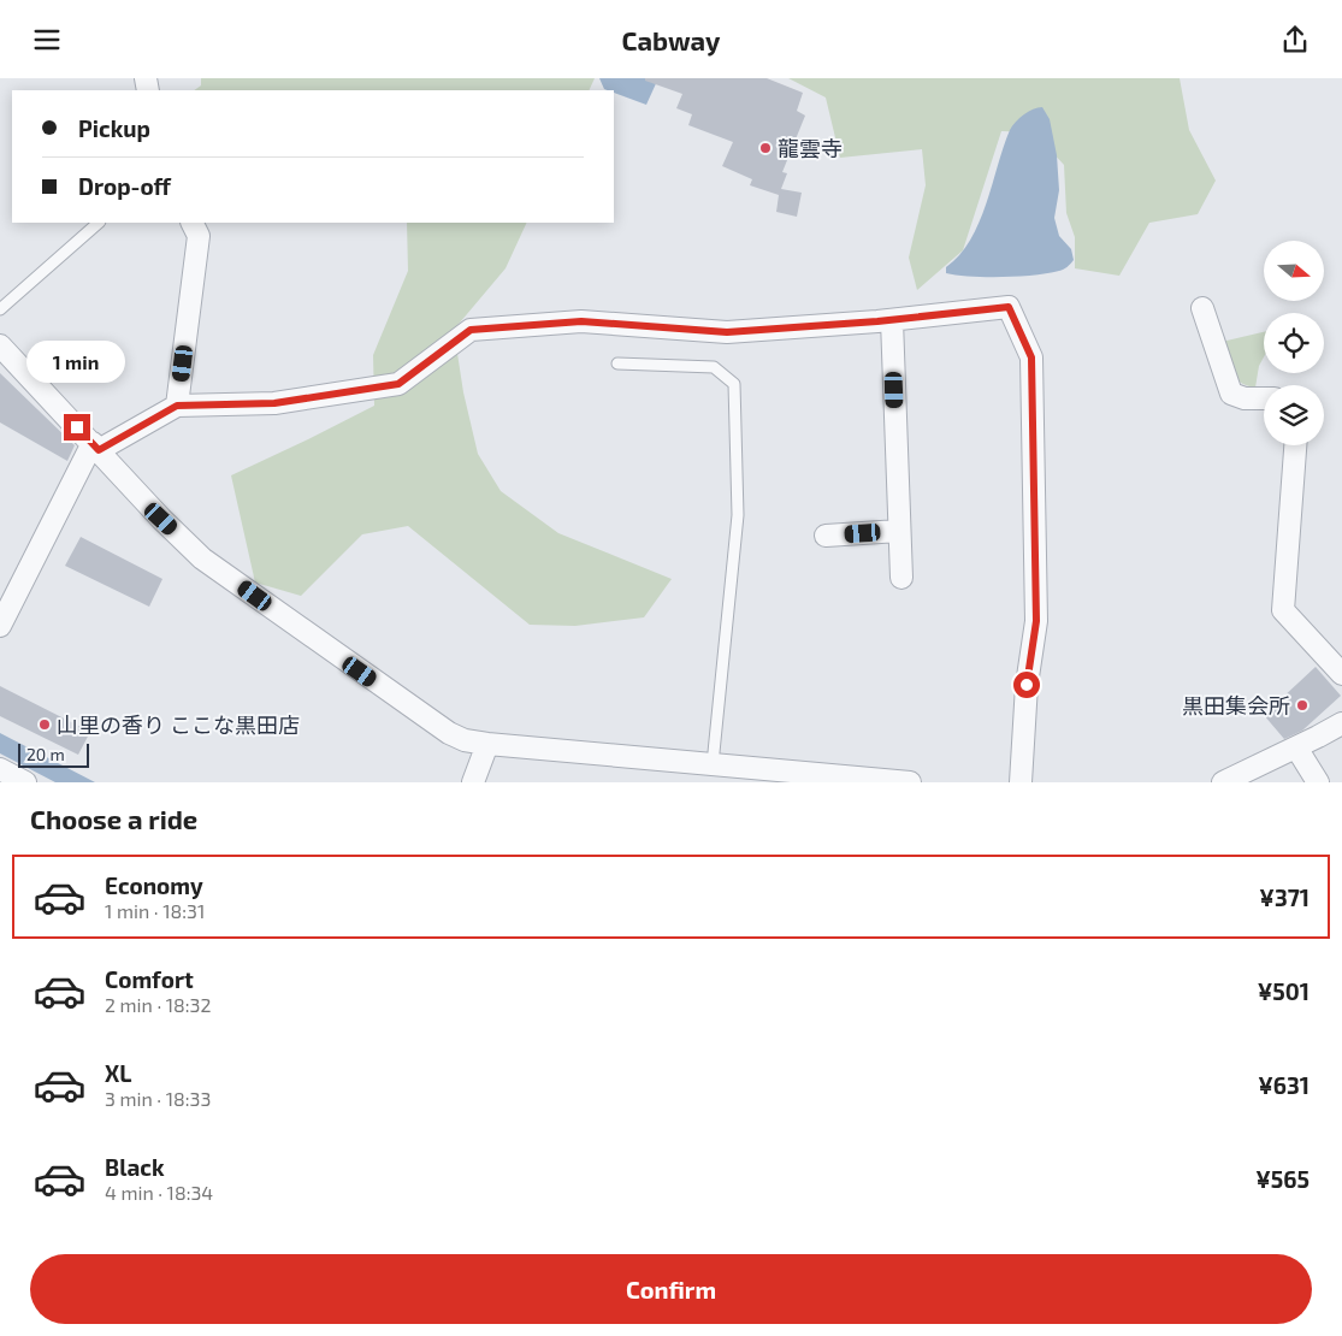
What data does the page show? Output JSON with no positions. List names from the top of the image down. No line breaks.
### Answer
{"places":["龍雲寺","黒田集会所","山里の香り ここな黒田店"],"scale_bar":"20 m","north":"right","page":{"header":"Cabway","banner":["Pickup","Drop-off"],"bubble":"1 min","scale":"20 m","heading":"Choose a ride","list":[{"name":"Economy","note":"1 min · 18:31","value":"¥371"},{"name":"Comfort","note":"2 min · 18:32","value":"¥501"},{"name":"XL","note":"3 min · 18:33","value":"¥631"},{"name":"Black","note":"4 min · 18:34","value":"¥565"}],"buttons":"Confirm"}}
